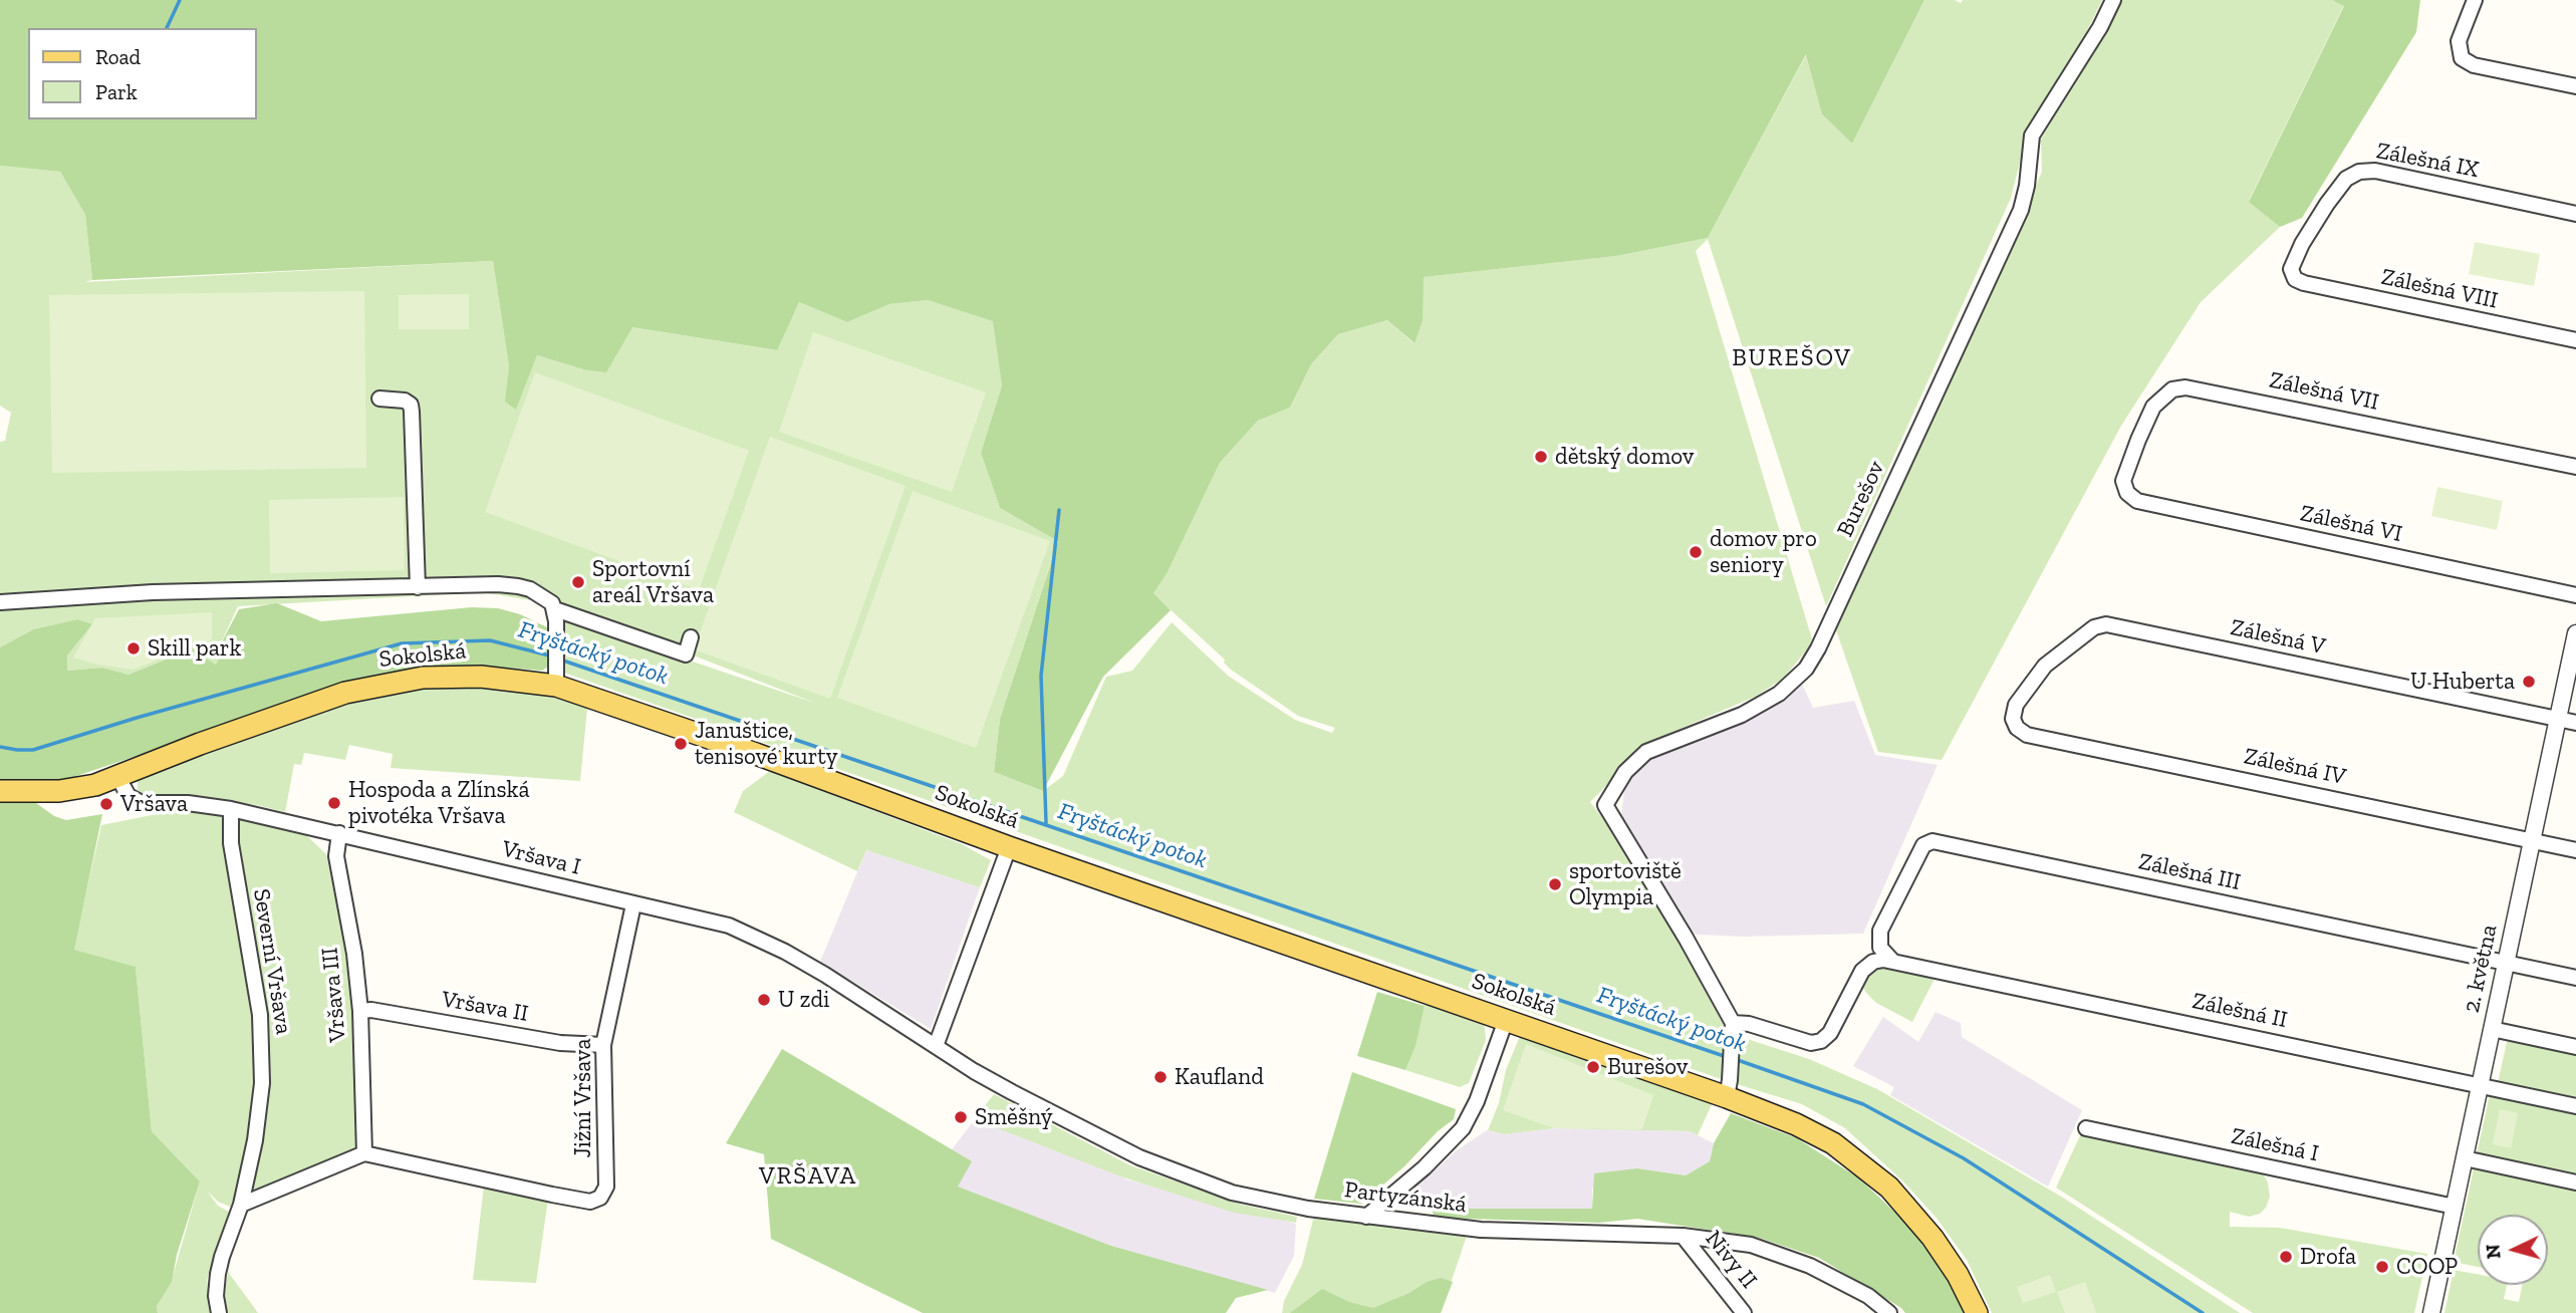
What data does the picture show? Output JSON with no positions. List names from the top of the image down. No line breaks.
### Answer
{"streets":{"main road":["Sokolská"],"street":["Zálešná IX","Zálešná VIII","Zálešná VII","Burešov","Zálešná VI","Zálešná V","Zálešná IV","Vršava I","Zálešná III","Severní Vršava","2. května","Vršava III","Vršava II","Zálešná II","Jižní Vršava","Zálešná I","Partyzánská","Nivy II"]},"crossings":[["Zálešná IX","Zálešná VIII"],["Zálešná VII","Zálešná VI"],["Zálešná V","Zálešná IV"],["Zálešná V","2. května"],["Sokolská","Vršava I"],["Zálešná IV","2. května"],["Vršava I","Severní Vršava"],["Vršava I","Vršava III"],["Vršava I","Jižní Vršava"],["Vršava I","Partyzánská"],["Zálešná III","2. května"],["Zálešná III","Zálešná II"],["2. května","Zálešná II"],["2. května","Zálešná I"],["Vršava III","Vršava II"],["Vršava III","Jižní Vršava"],["Vršava II","Jižní Vršava"],["Partyzánská","Nivy II"]],"districts":["BUREŠOV","VRŠAVA"],"water":["Fryštácký potok"],"places":["dětský domov","domov pro seniory","Sportovní areál Vršava","Skill park","U Huberta","Januštice, tenisové kurty","Hospoda a Zlínská pivotéka Vršava","Vršava","sportoviště Olympia","U zdi","Burešov","Kaufland","Směšný","Drofa","COOP"],"legend":["Road","Park"],"north":"left"}
